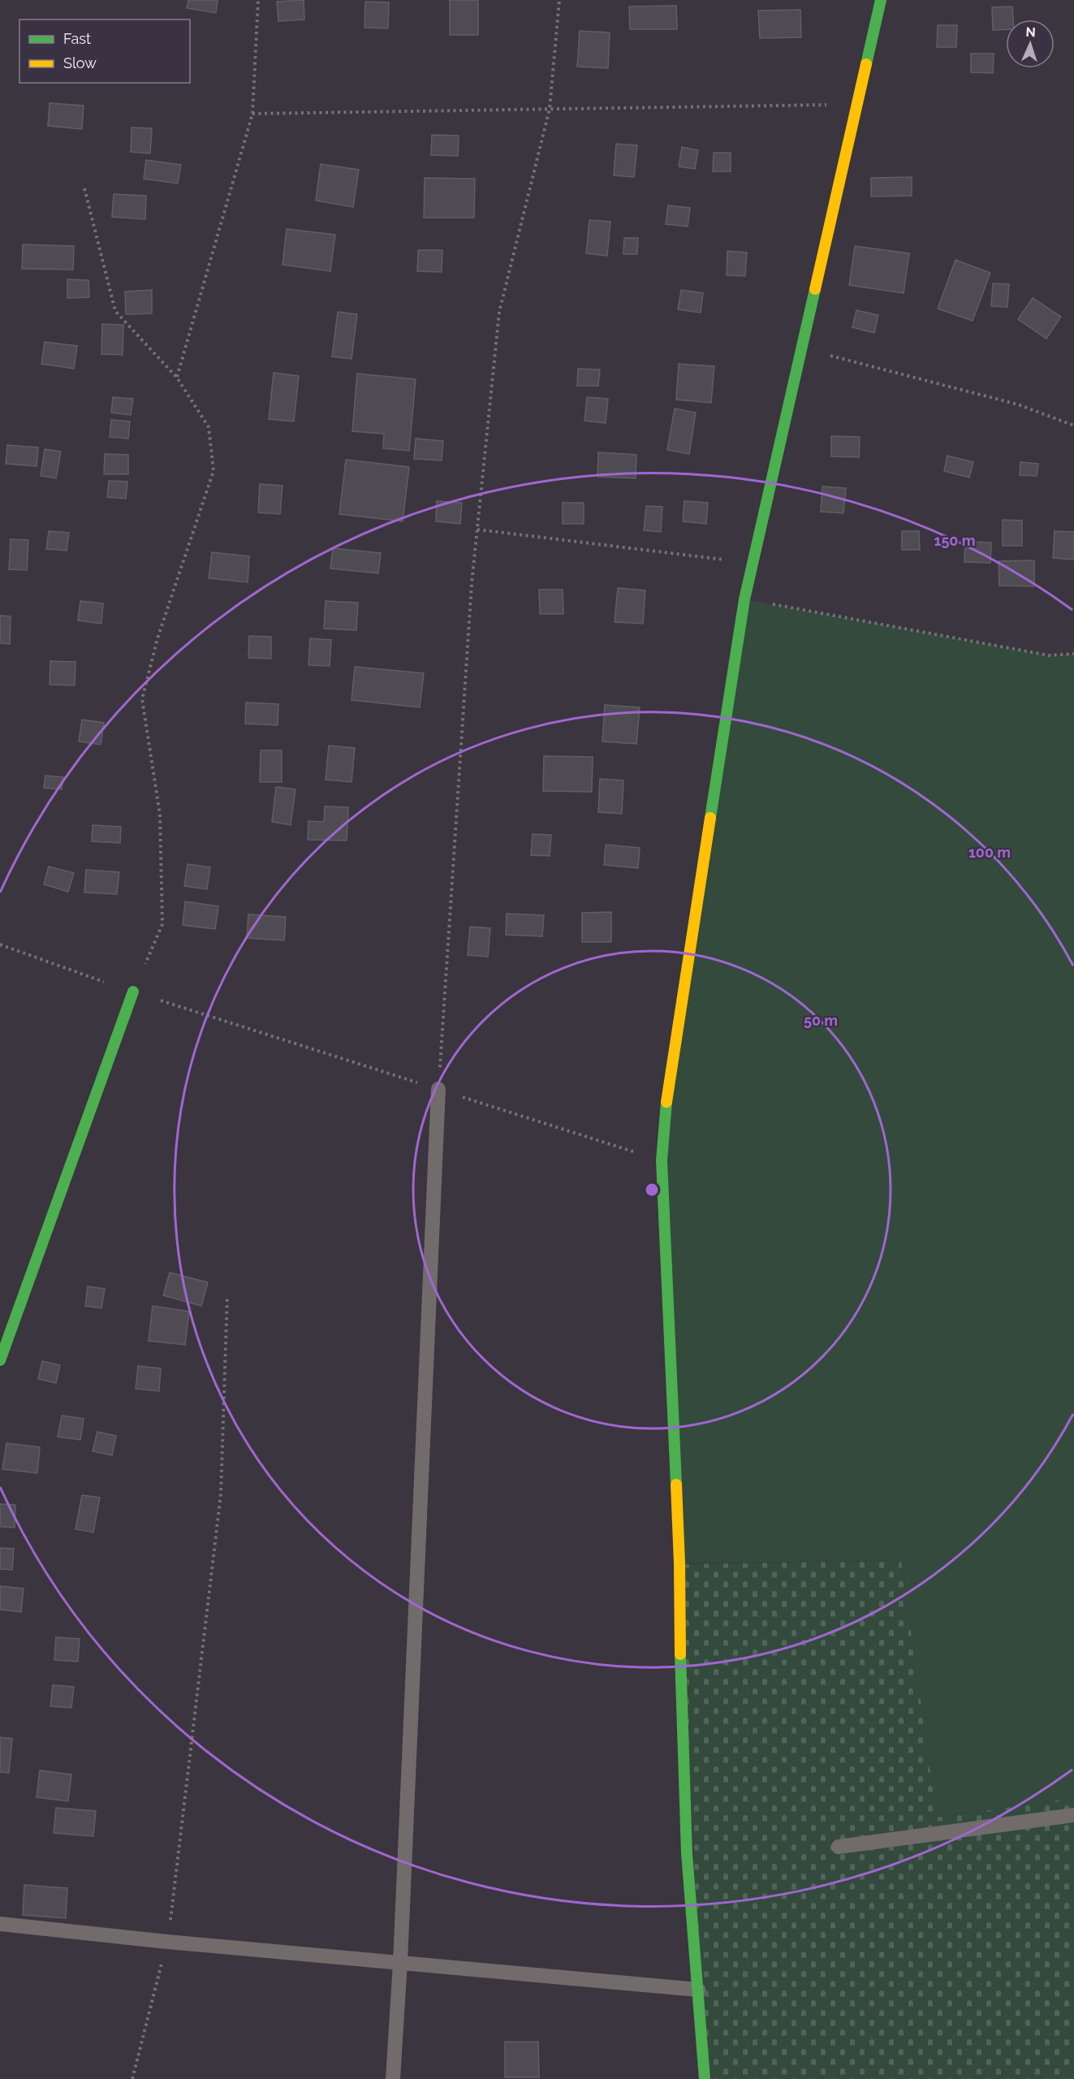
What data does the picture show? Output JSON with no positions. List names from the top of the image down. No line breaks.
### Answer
{"legend":["Fast","Slow"],"north":"top","rings":["150 m","100 m","50 m"]}
